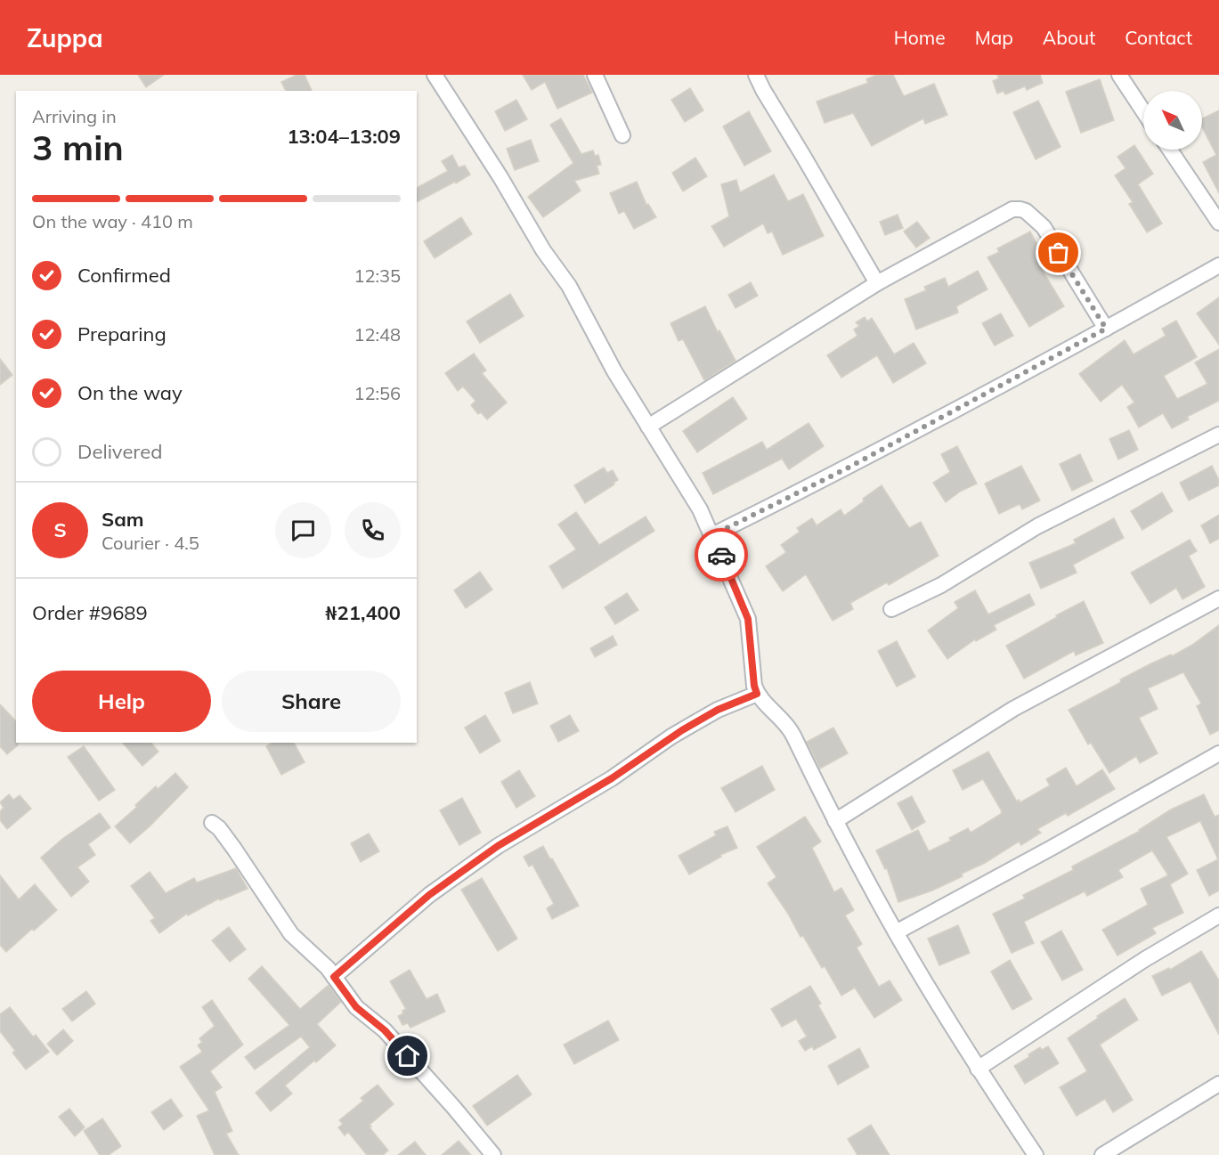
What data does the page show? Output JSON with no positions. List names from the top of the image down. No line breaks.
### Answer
{"north":"top left","page":{"header":"Zuppa","nav":["Home","Map","About","Contact"],"heading":["3 min","Arriving in","13:04–13:09"],"panel":["Sam","Courier · 4.5","Order #9689","₦21,400"],"bar":"On the way · 410 m","list":[["Confirmed","12:35"],["Preparing","12:48"],["On the way","12:56"],"Delivered"],"round":"S","buttons":["Help","Share"]}}
